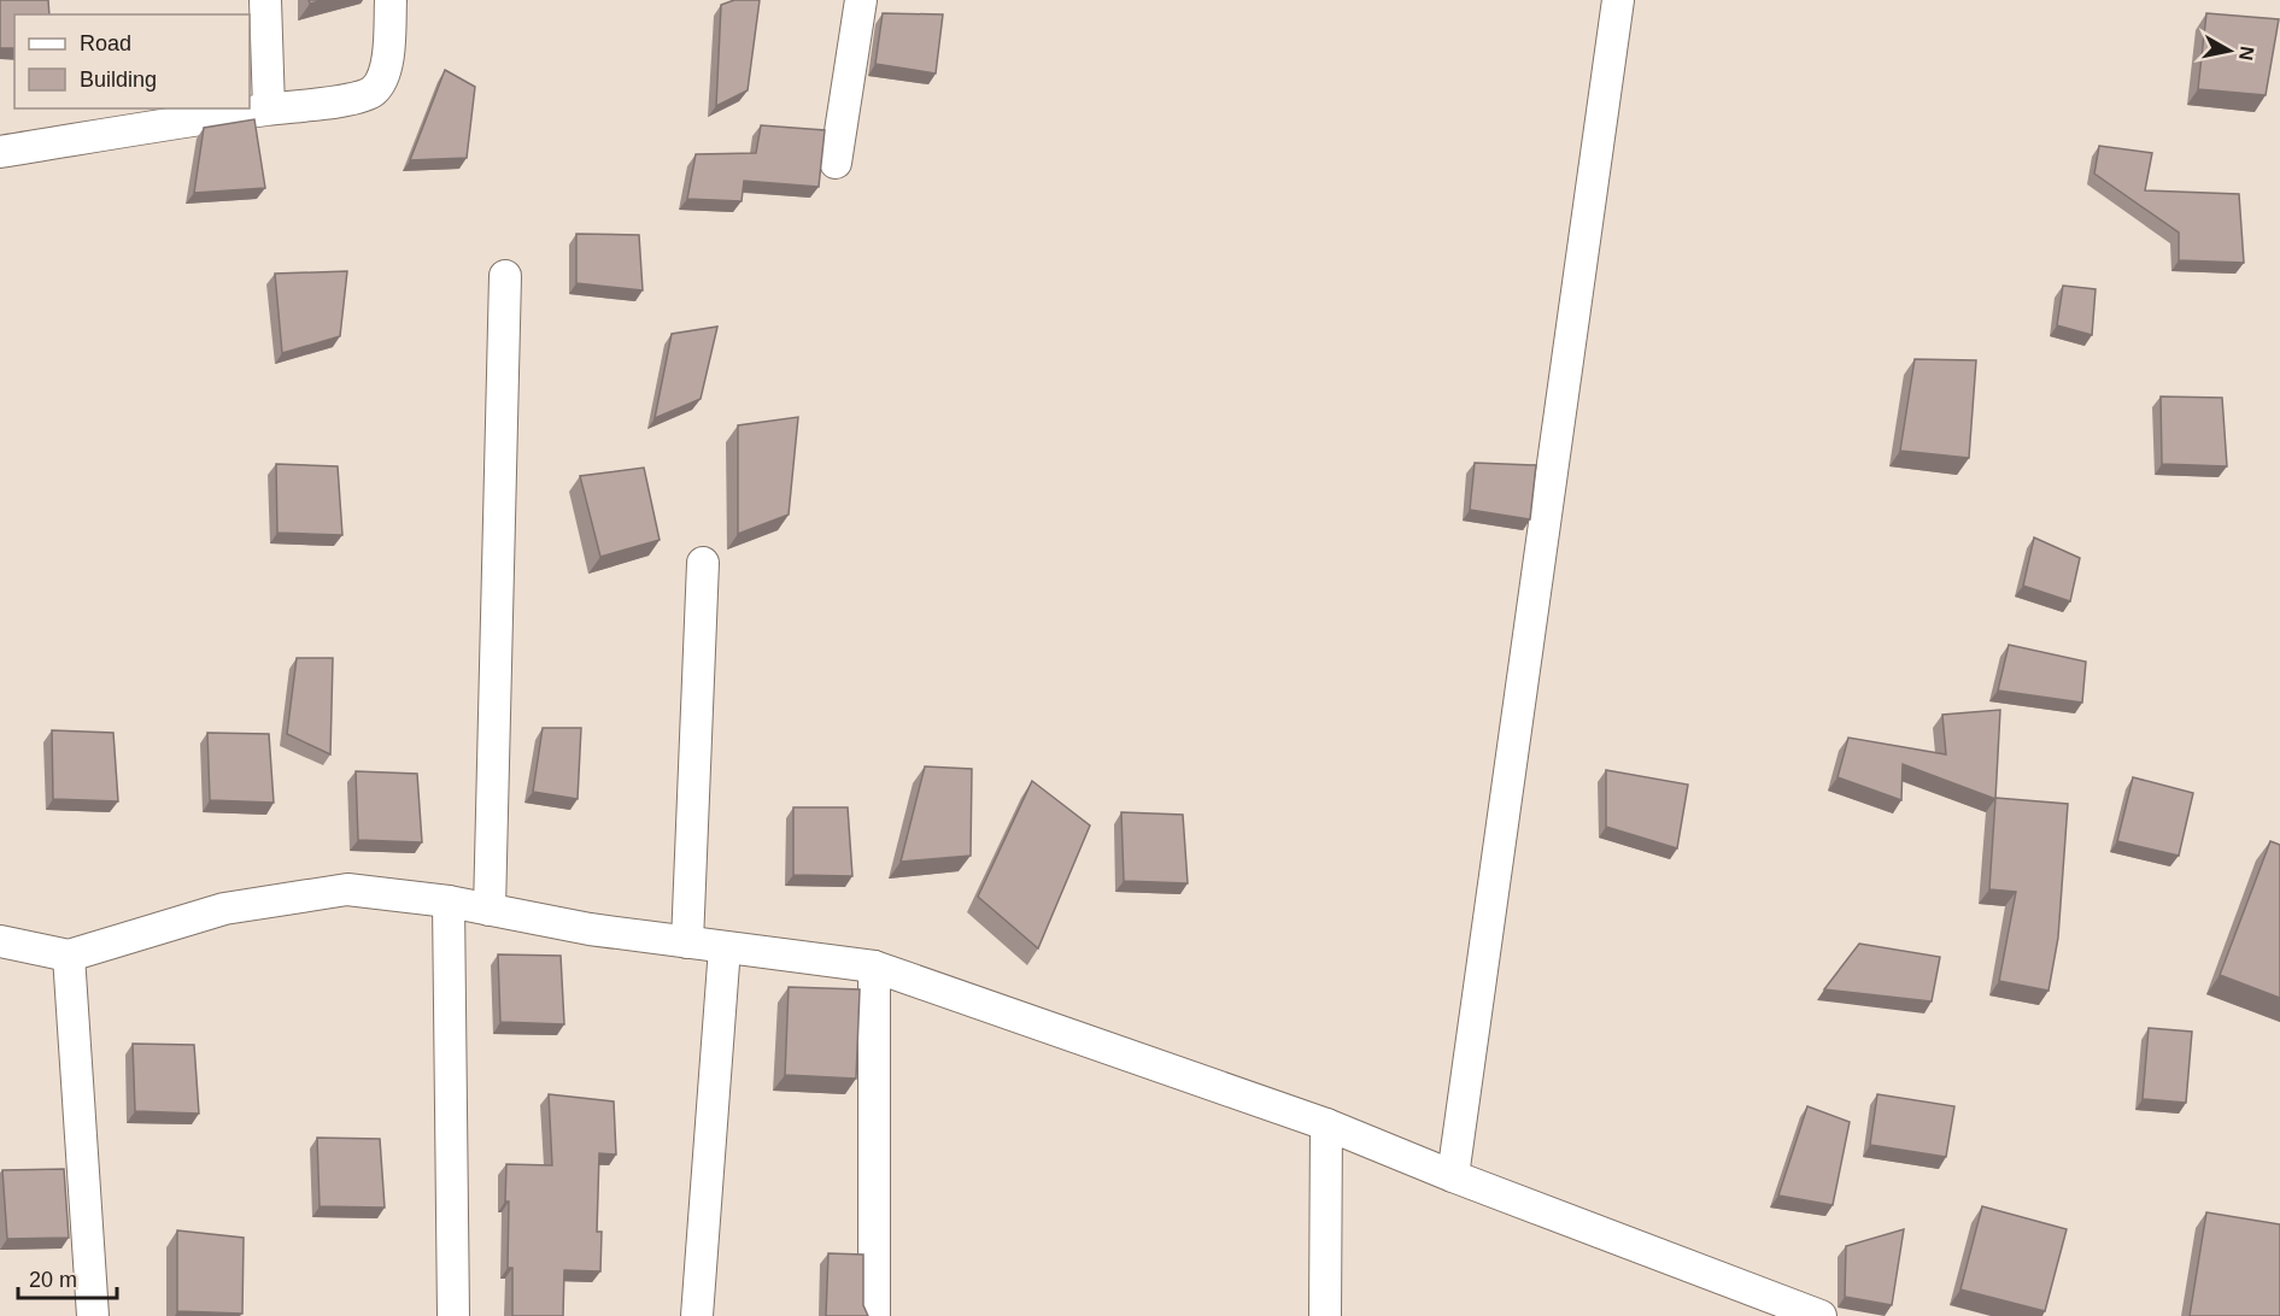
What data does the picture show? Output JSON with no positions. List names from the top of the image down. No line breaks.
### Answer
{"legend":["Road","Building"],"scale_bar":"20 m","north":"right"}
